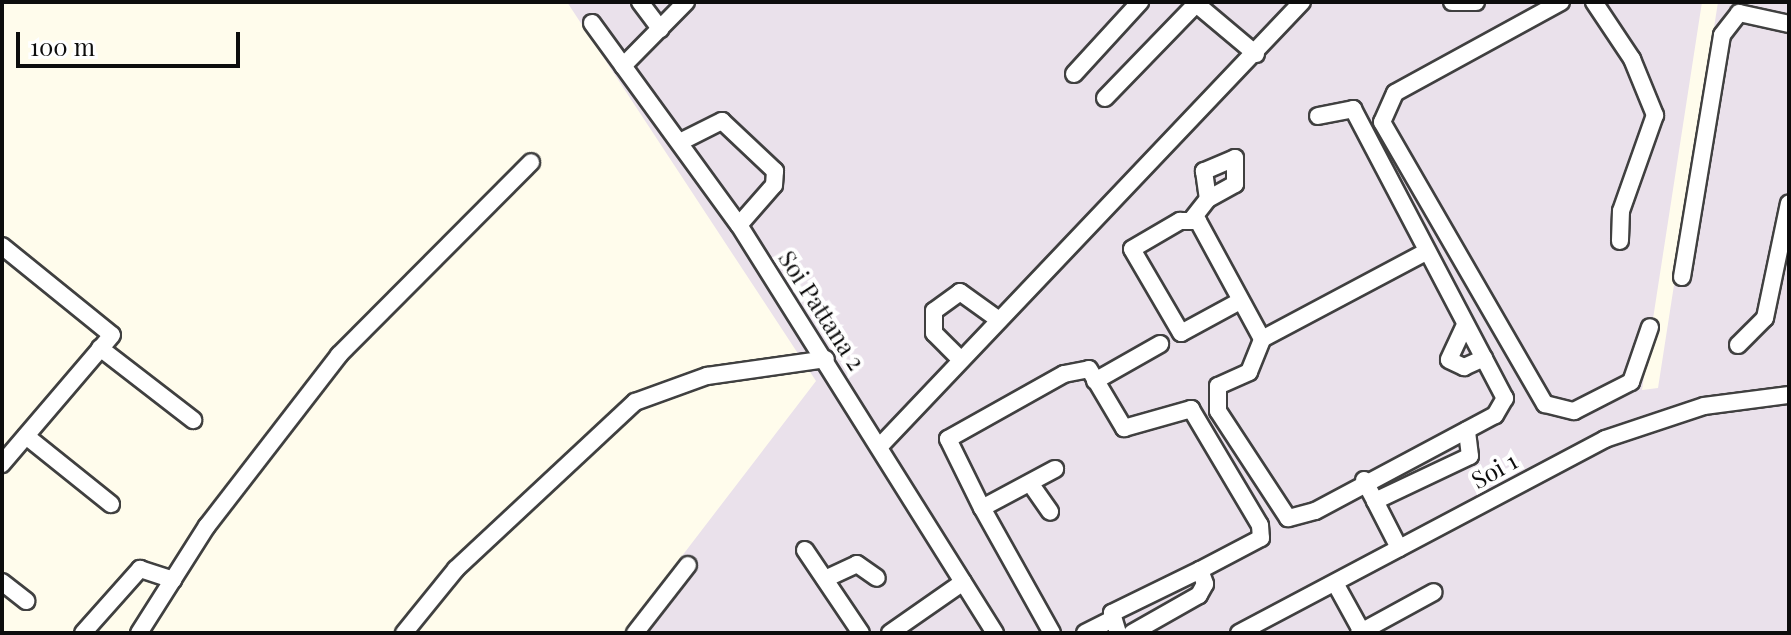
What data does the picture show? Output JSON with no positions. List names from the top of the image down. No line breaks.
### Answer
{"streets":{"street":["Soi Pattana 2","Soi 1"]},"scale_bar":"100 m"}
